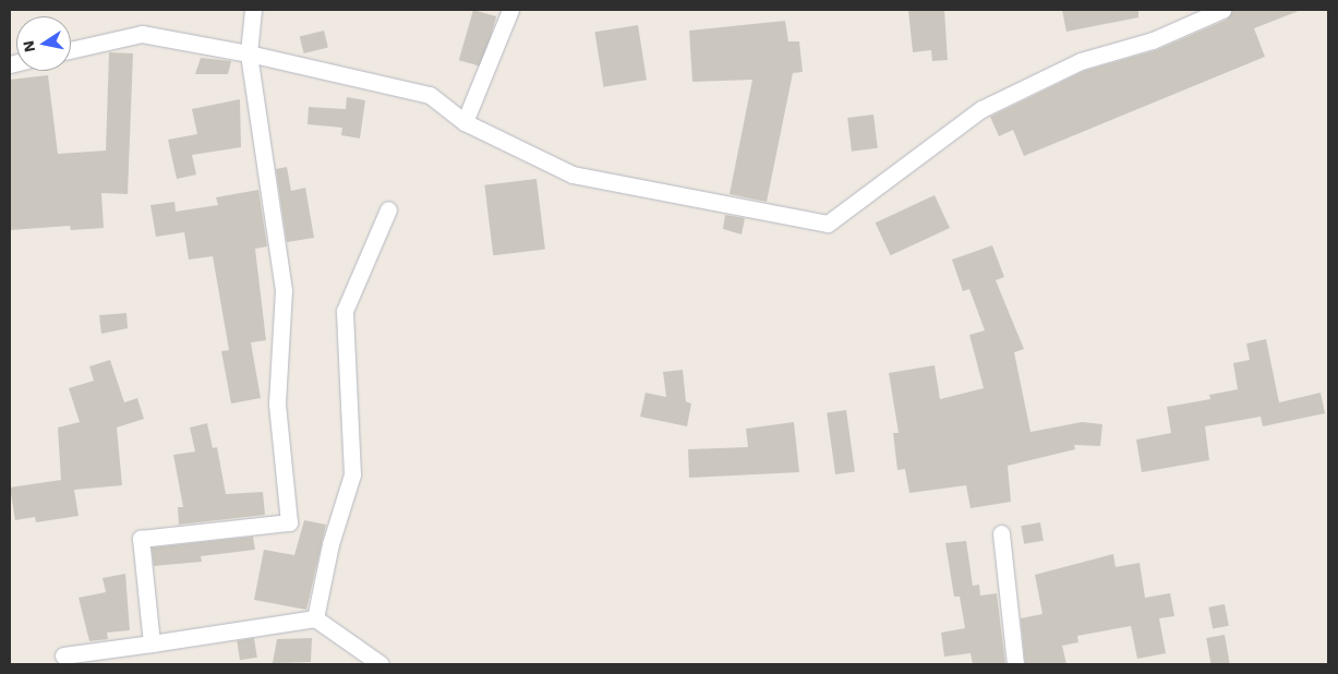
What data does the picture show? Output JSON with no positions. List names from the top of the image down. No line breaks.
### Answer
{"north":"left"}
